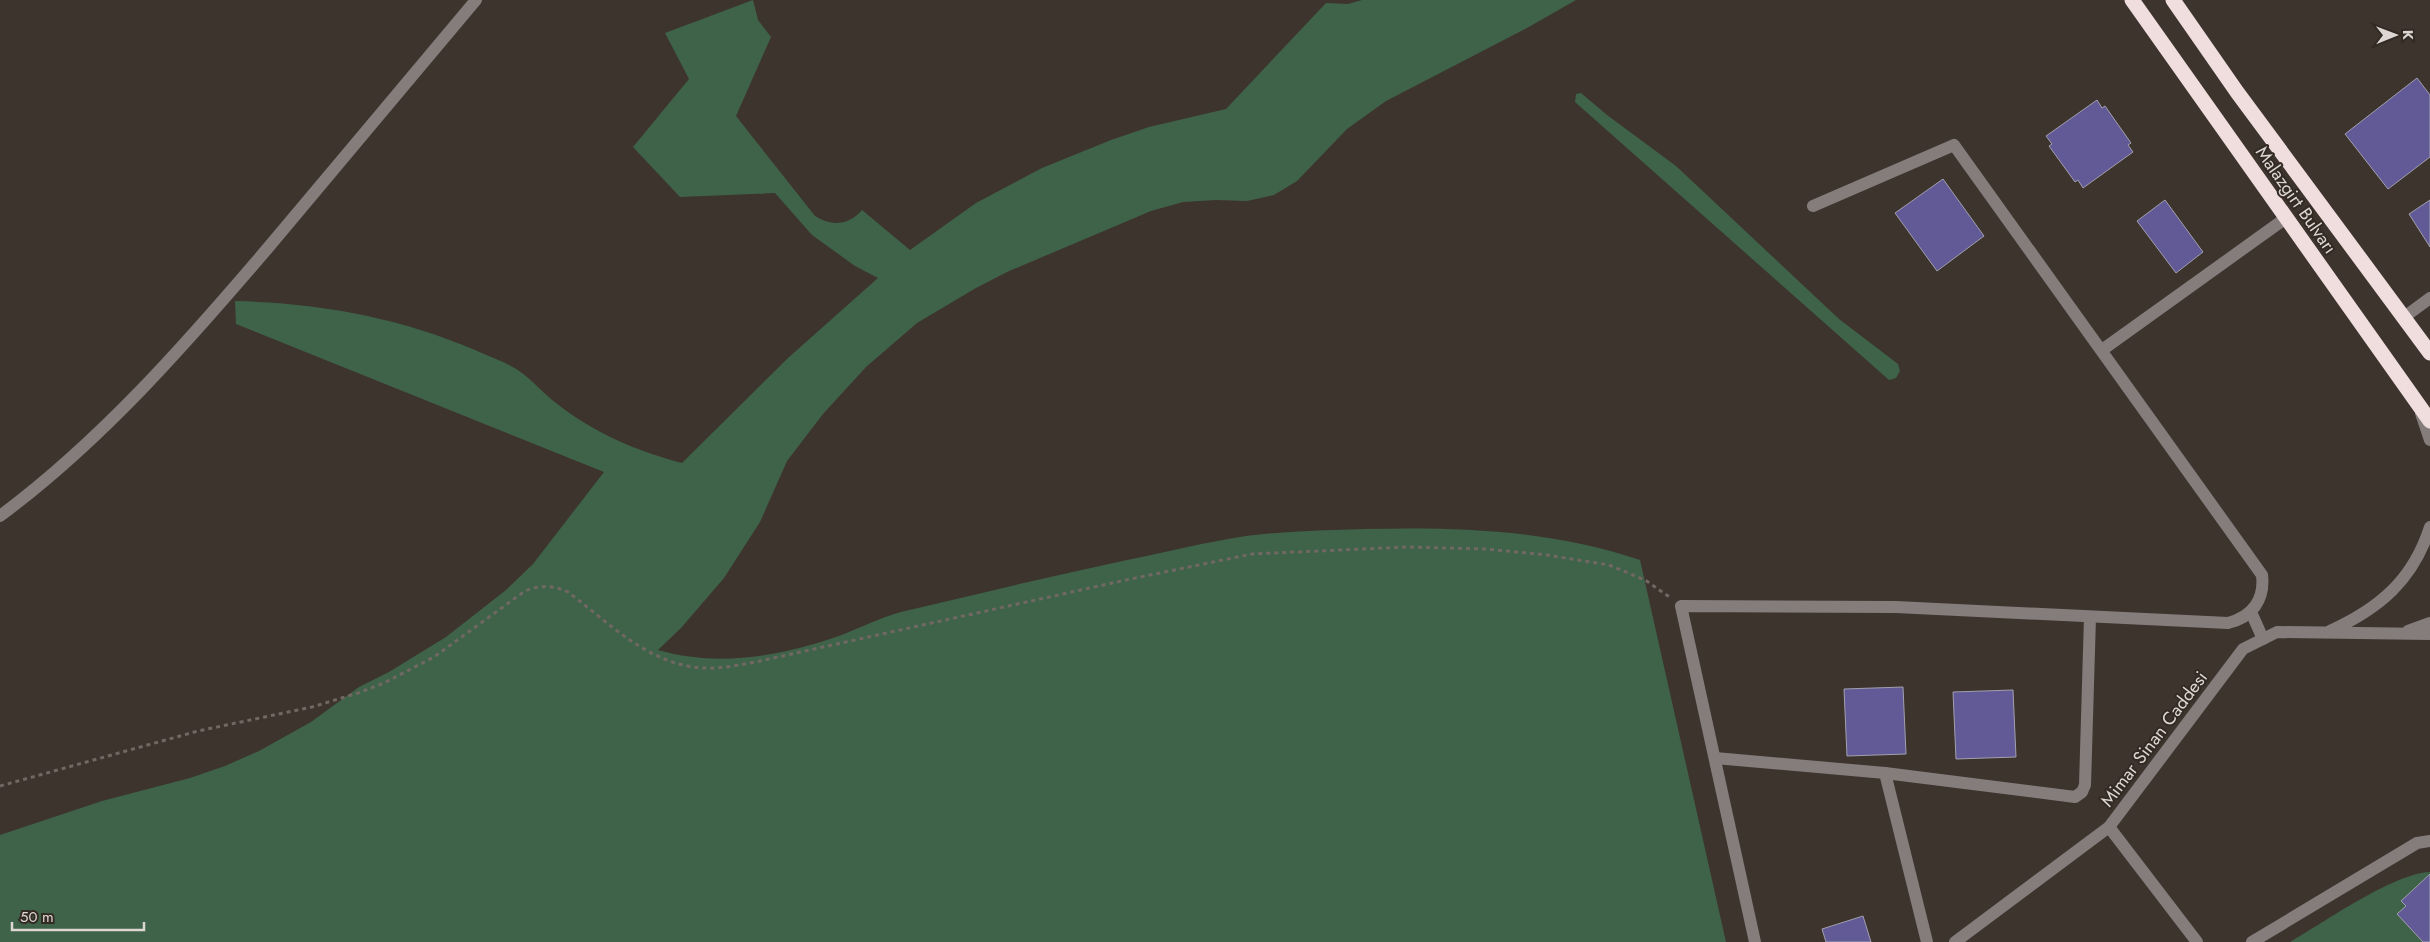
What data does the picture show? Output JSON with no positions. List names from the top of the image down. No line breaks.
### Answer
{"streets":{"highway":["Malazgirt Bulvarı"],"street":["Mimar Sinan Caddesi"]},"scale_bar":"50 m","north":"right"}
